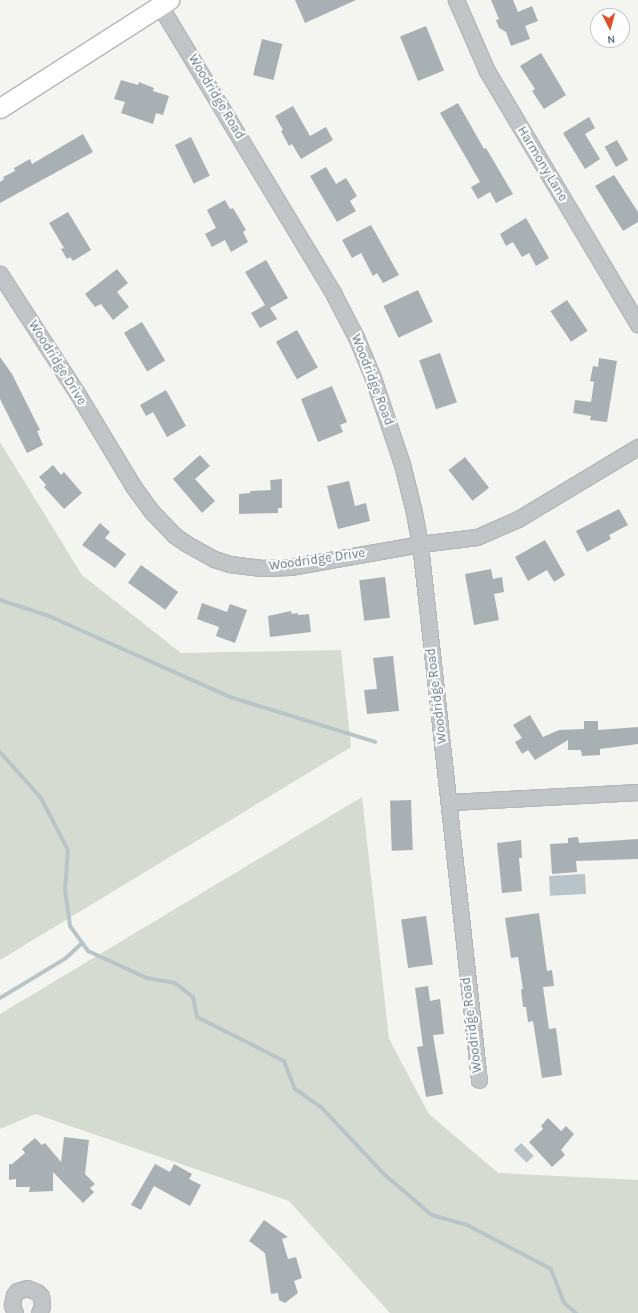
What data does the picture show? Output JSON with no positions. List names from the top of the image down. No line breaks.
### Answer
{"streets":{"street":["Woodridge Road","Harmony Lane","Woodridge Drive"]},"crossings":[["Woodridge Road","Woodridge Drive"]],"north":"bottom"}
